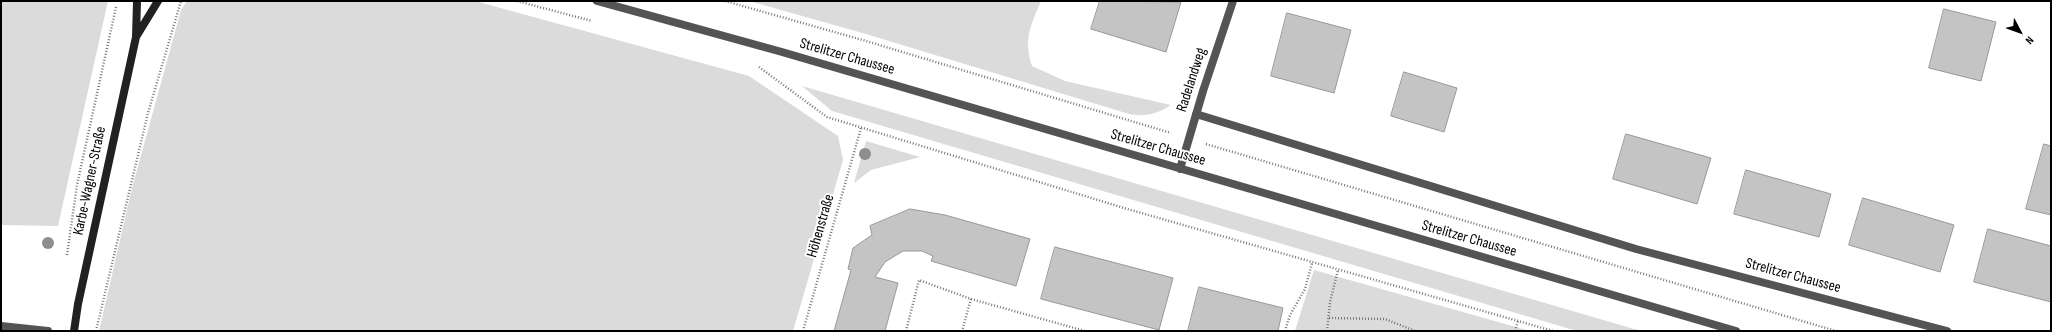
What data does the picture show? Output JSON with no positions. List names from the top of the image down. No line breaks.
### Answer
{"streets":{"street":["Strelitzer Chaussee","Radelandweg","Karbe-Wagner-Straße"],"path":["Höhenstraße"]},"crossings":[["Strelitzer Chaussee","Radelandweg"]],"north":"bottom right"}
